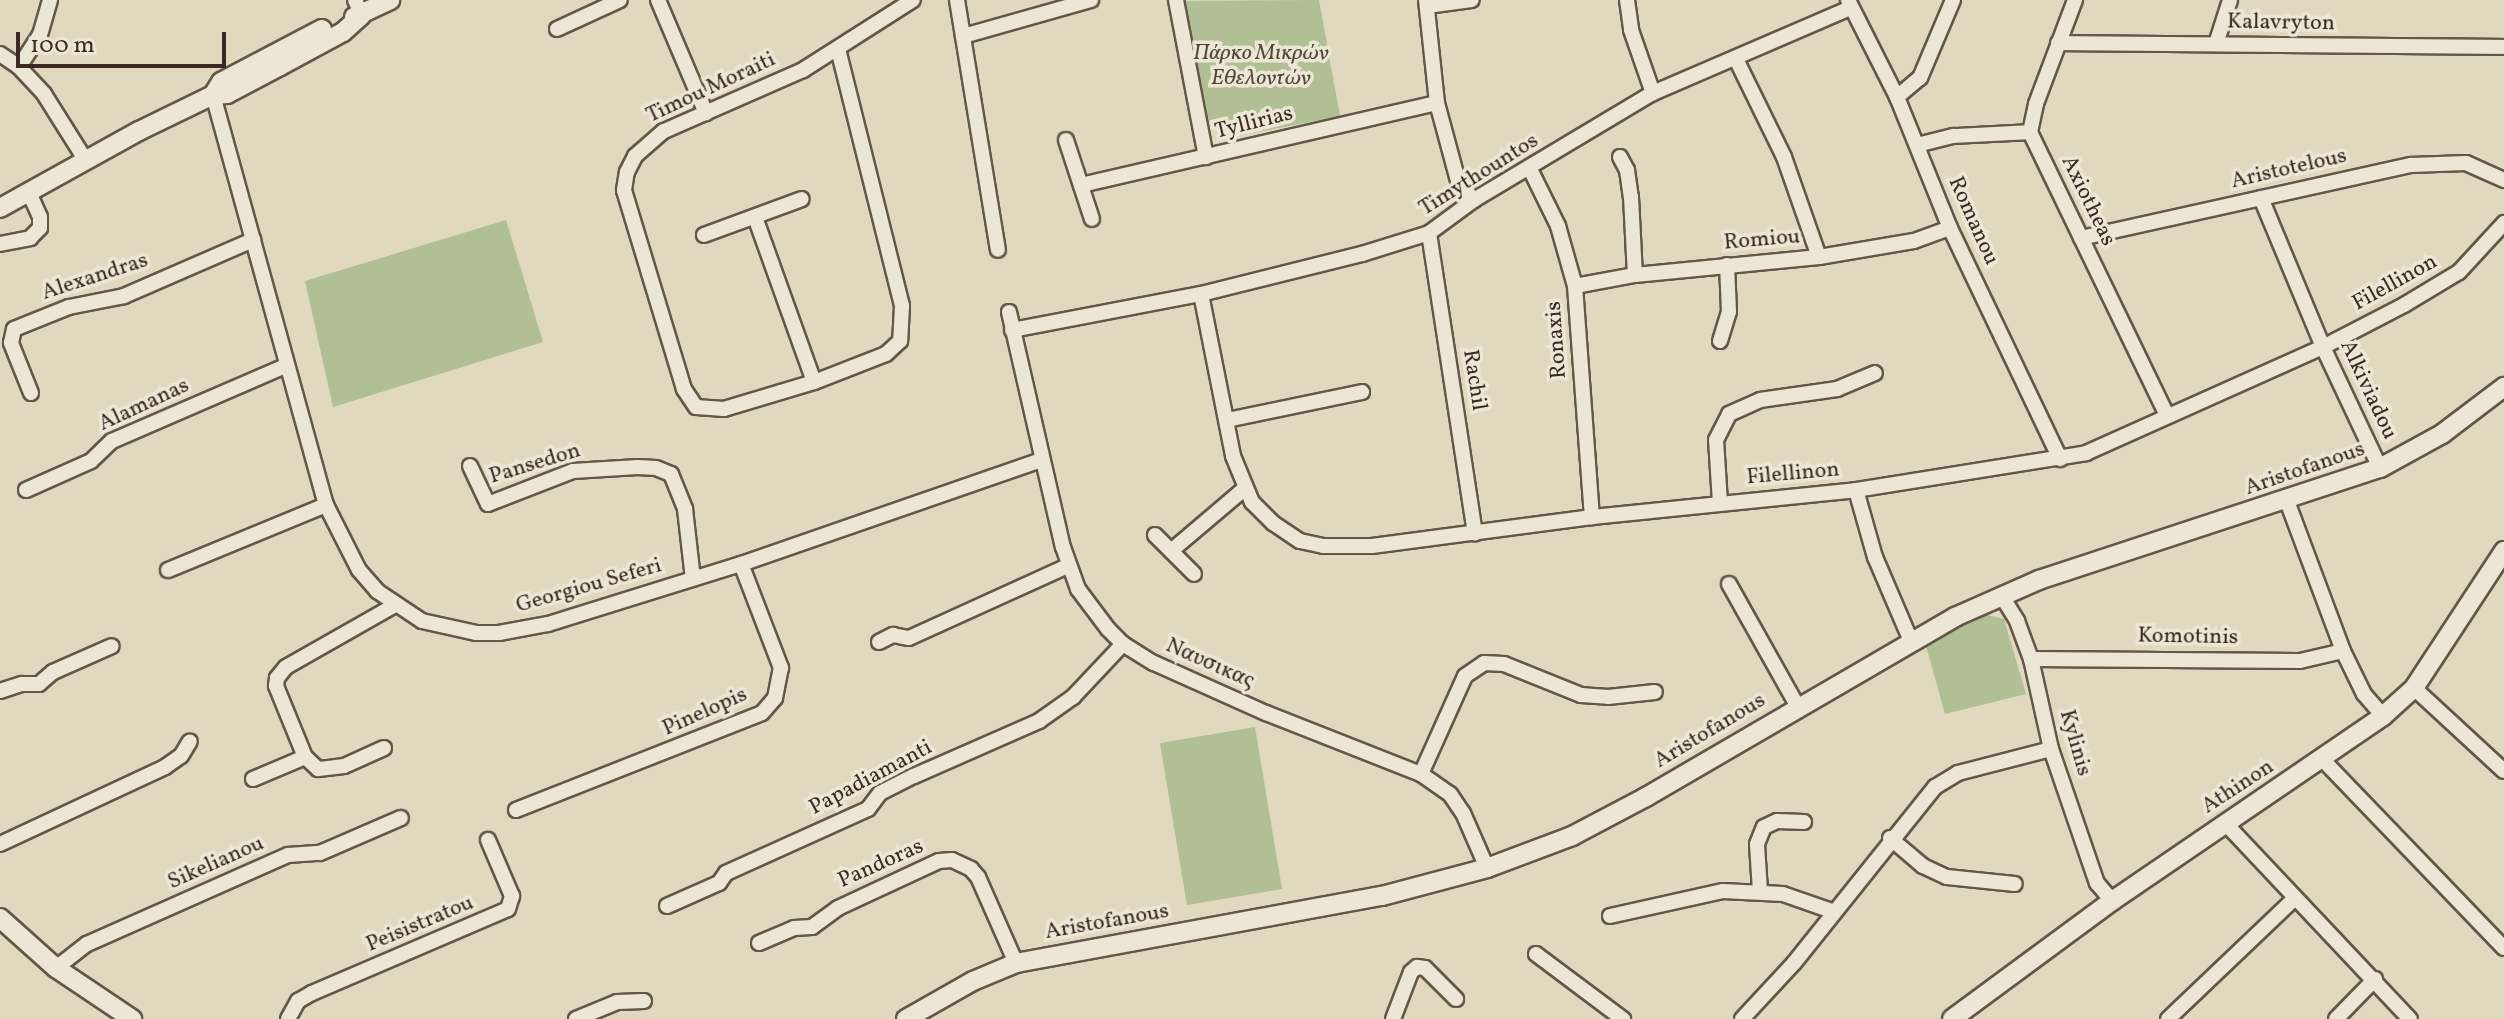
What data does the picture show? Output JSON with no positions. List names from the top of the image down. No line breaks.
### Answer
{"streets":{"street":["Kalavryton","Timou Moraiti","Tyllirias","Aristotelous","Timythountos","Axiotheas","Romanou","Romiou","Alexandras","Filellinon","Ronaxis","Rachil","Alkiviadou","Alamanas","Pansedon","Aristofanous","Georgiou Seferi","Komotinis","Ναυσικας","Pinelopis","Kylinis","Papadiamanti","Athinon","Sikelianou","Pandoras","Peisistratou"]},"crossings":[["Aristotelous","Axiotheas"],["Aristotelous","Alkiviadou"],["Timythountos","Romanou"],["Timythountos","Filellinon"],["Timythountos","Ronaxis"],["Timythountos","Rachil"],["Timythountos","Ναυσικας"],["Axiotheas","Filellinon"],["Romanou","Romiou"],["Romanou","Filellinon"],["Romiou","Ronaxis"],["Alexandras","Georgiou Seferi"],["Filellinon","Ronaxis"],["Filellinon","Rachil"],["Filellinon","Alkiviadou"],["Alkiviadou","Aristofanous"],["Alamanas","Georgiou Seferi"],["Pansedon","Georgiou Seferi"],["Aristofanous","Ναυσικας"],["Aristofanous","Kylinis"],["Aristofanous","Pandoras"],["Georgiou Seferi","Ναυσικας"],["Georgiou Seferi","Pinelopis"],["Komotinis","Kylinis"],["Ναυσικας","Papadiamanti"],["Kylinis","Athinon"]],"parks":["Πάρκο Μικρών Εθελοντών"],"scale_bar":"100 m"}
